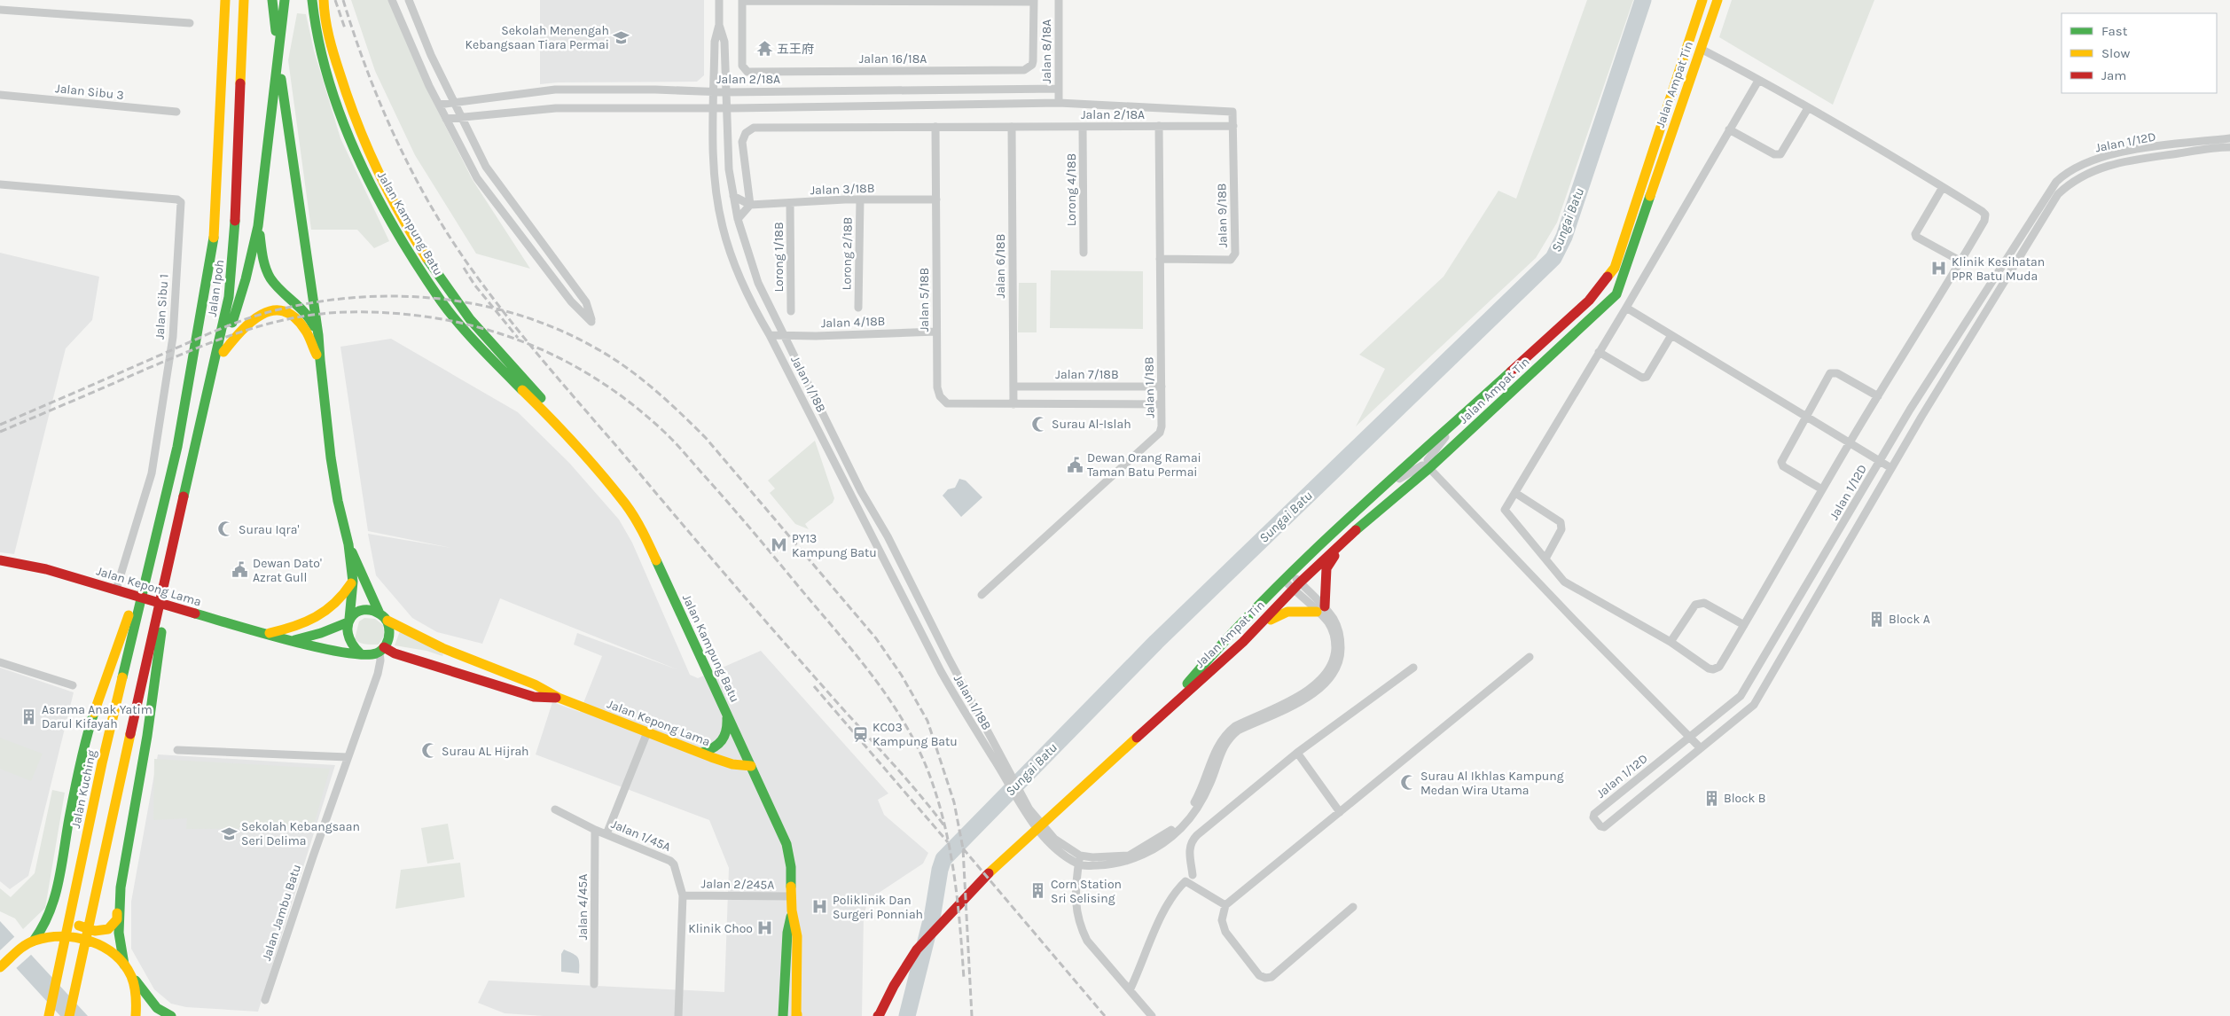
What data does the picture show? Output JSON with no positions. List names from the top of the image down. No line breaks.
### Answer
{"streets":{"main road":["Jalan Ampat Tin","Jalan Kampung Batu","Jalan Ipoh","Jalan Kepong Lama","Jalan Kuching"],"street":["Jalan 8/18A","Jalan 16/18A","Jalan 2/18A","Jalan Sibu 3","Jalan 1/12D","Jalan 3/18B","Lorong 4/18B","Jalan 9/18B","Lorong 2/18B","Lorong 1/18B","Jalan 6/18B","Jalan 5/18B","Jalan Sibu 1","Jalan 4/18B","Jalan 7/18B","Jalan 1/18B","Jalan 1/45A","Jalan 2/245A","Jalan 4/45A","Jalan Jambu Batu"]},"crossings":[["Jalan 8/18A","Jalan 2/18A"],["Jalan 2/18A","Jalan 3/18B"],["Jalan 2/18A","Lorong 4/18B"],["Jalan 2/18A","Jalan 9/18B"],["Jalan 2/18A","Jalan 6/18B"],["Jalan 2/18A","Jalan 5/18B"],["Jalan 2/18A","Jalan 1/18B"],["Jalan Ampat Tin","Jalan 1/18B"],["Jalan 3/18B","Lorong 2/18B"],["Jalan 3/18B","Lorong 1/18B"],["Jalan 3/18B","Jalan 5/18B"],["Jalan 9/18B","Jalan 1/18B"],["Jalan Kampung Batu","Jalan Kepong Lama"],["Jalan Kampung Batu","Jalan 2/245A"],["Jalan 6/18B","Jalan 5/18B"],["Jalan 6/18B","Jalan 7/18B"],["Jalan Ipoh","Jalan Kuching"],["Jalan 5/18B","Jalan 4/18B"],["Jalan Sibu 1","Jalan Kepong Lama"],["Jalan 4/18B","Jalan 1/18B"],["Jalan 7/18B","Jalan 1/18B"],["Jalan Kepong Lama","Jalan Jambu Batu"],["Jalan 1/45A","Jalan 2/245A"],["Jalan 1/45A","Jalan 4/45A"]],"water":["Sungai Batu"],"places":{"school or university":["Sekolah Menengah Kebangsaan Tiara Permai","Sekolah Kebangsaan Seri Delima"],"temple":["五王府"],"hospital":["Klinik Kesihatan PPR Batu Muda","Poliklinik Dan Surgeri Ponniah","Klinik Choo"],"mosque":["Surau Al-Islah","Surau Iqra'","Surau AL Hijrah","Surau Al Ikhlas Kampung Medan Wira Utama"],"public building":["Dewan Orang Ramai Taman Batu Permai","Dewan Dato' Azrat Gull"],"metro station":["PY13 Kampung Batu"],"building":["Block A","Asrama Anak Yatim Darul Kifayah","Block B","Corn Station Sri Selising"],"station":["KC03 Kampung Batu"]},"legend":["Fast","Slow","Jam"]}
